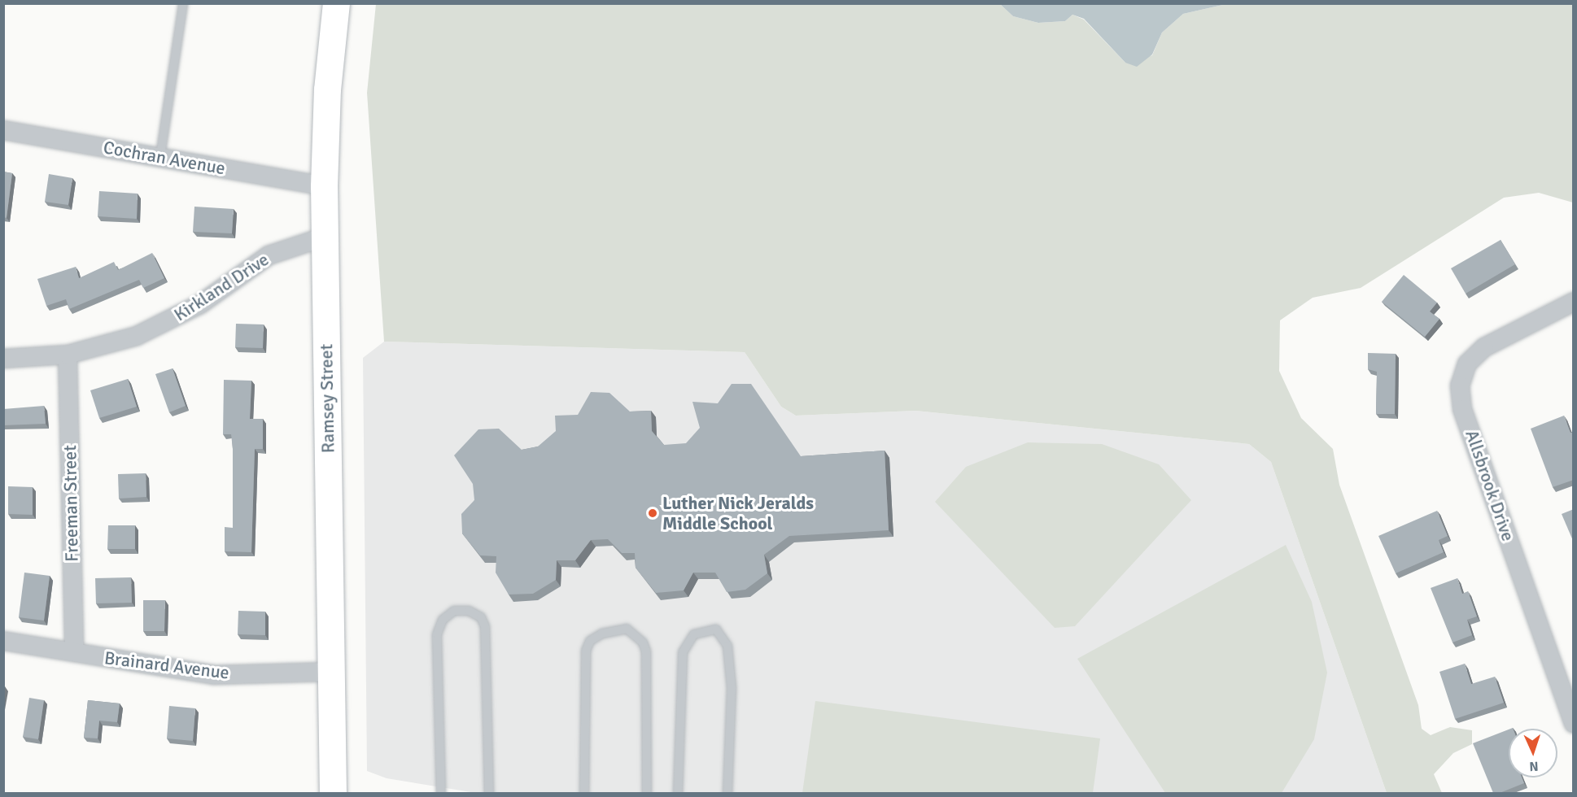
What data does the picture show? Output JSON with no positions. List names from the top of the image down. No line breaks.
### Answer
{"streets":{"main road":["Ramsey Street"],"street":["Cochran Avenue","Kirkland Drive","Allsbrook Drive","Freeman Street","Brainard Avenue"]},"crossings":[["Cochran Avenue","Ramsey Street"],["Kirkland Drive","Ramsey Street"],["Kirkland Drive","Freeman Street"],["Ramsey Street","Brainard Avenue"],["Freeman Street","Brainard Avenue"]],"places":["Luther Nick Jeralds Middle School"],"north":"bottom"}
